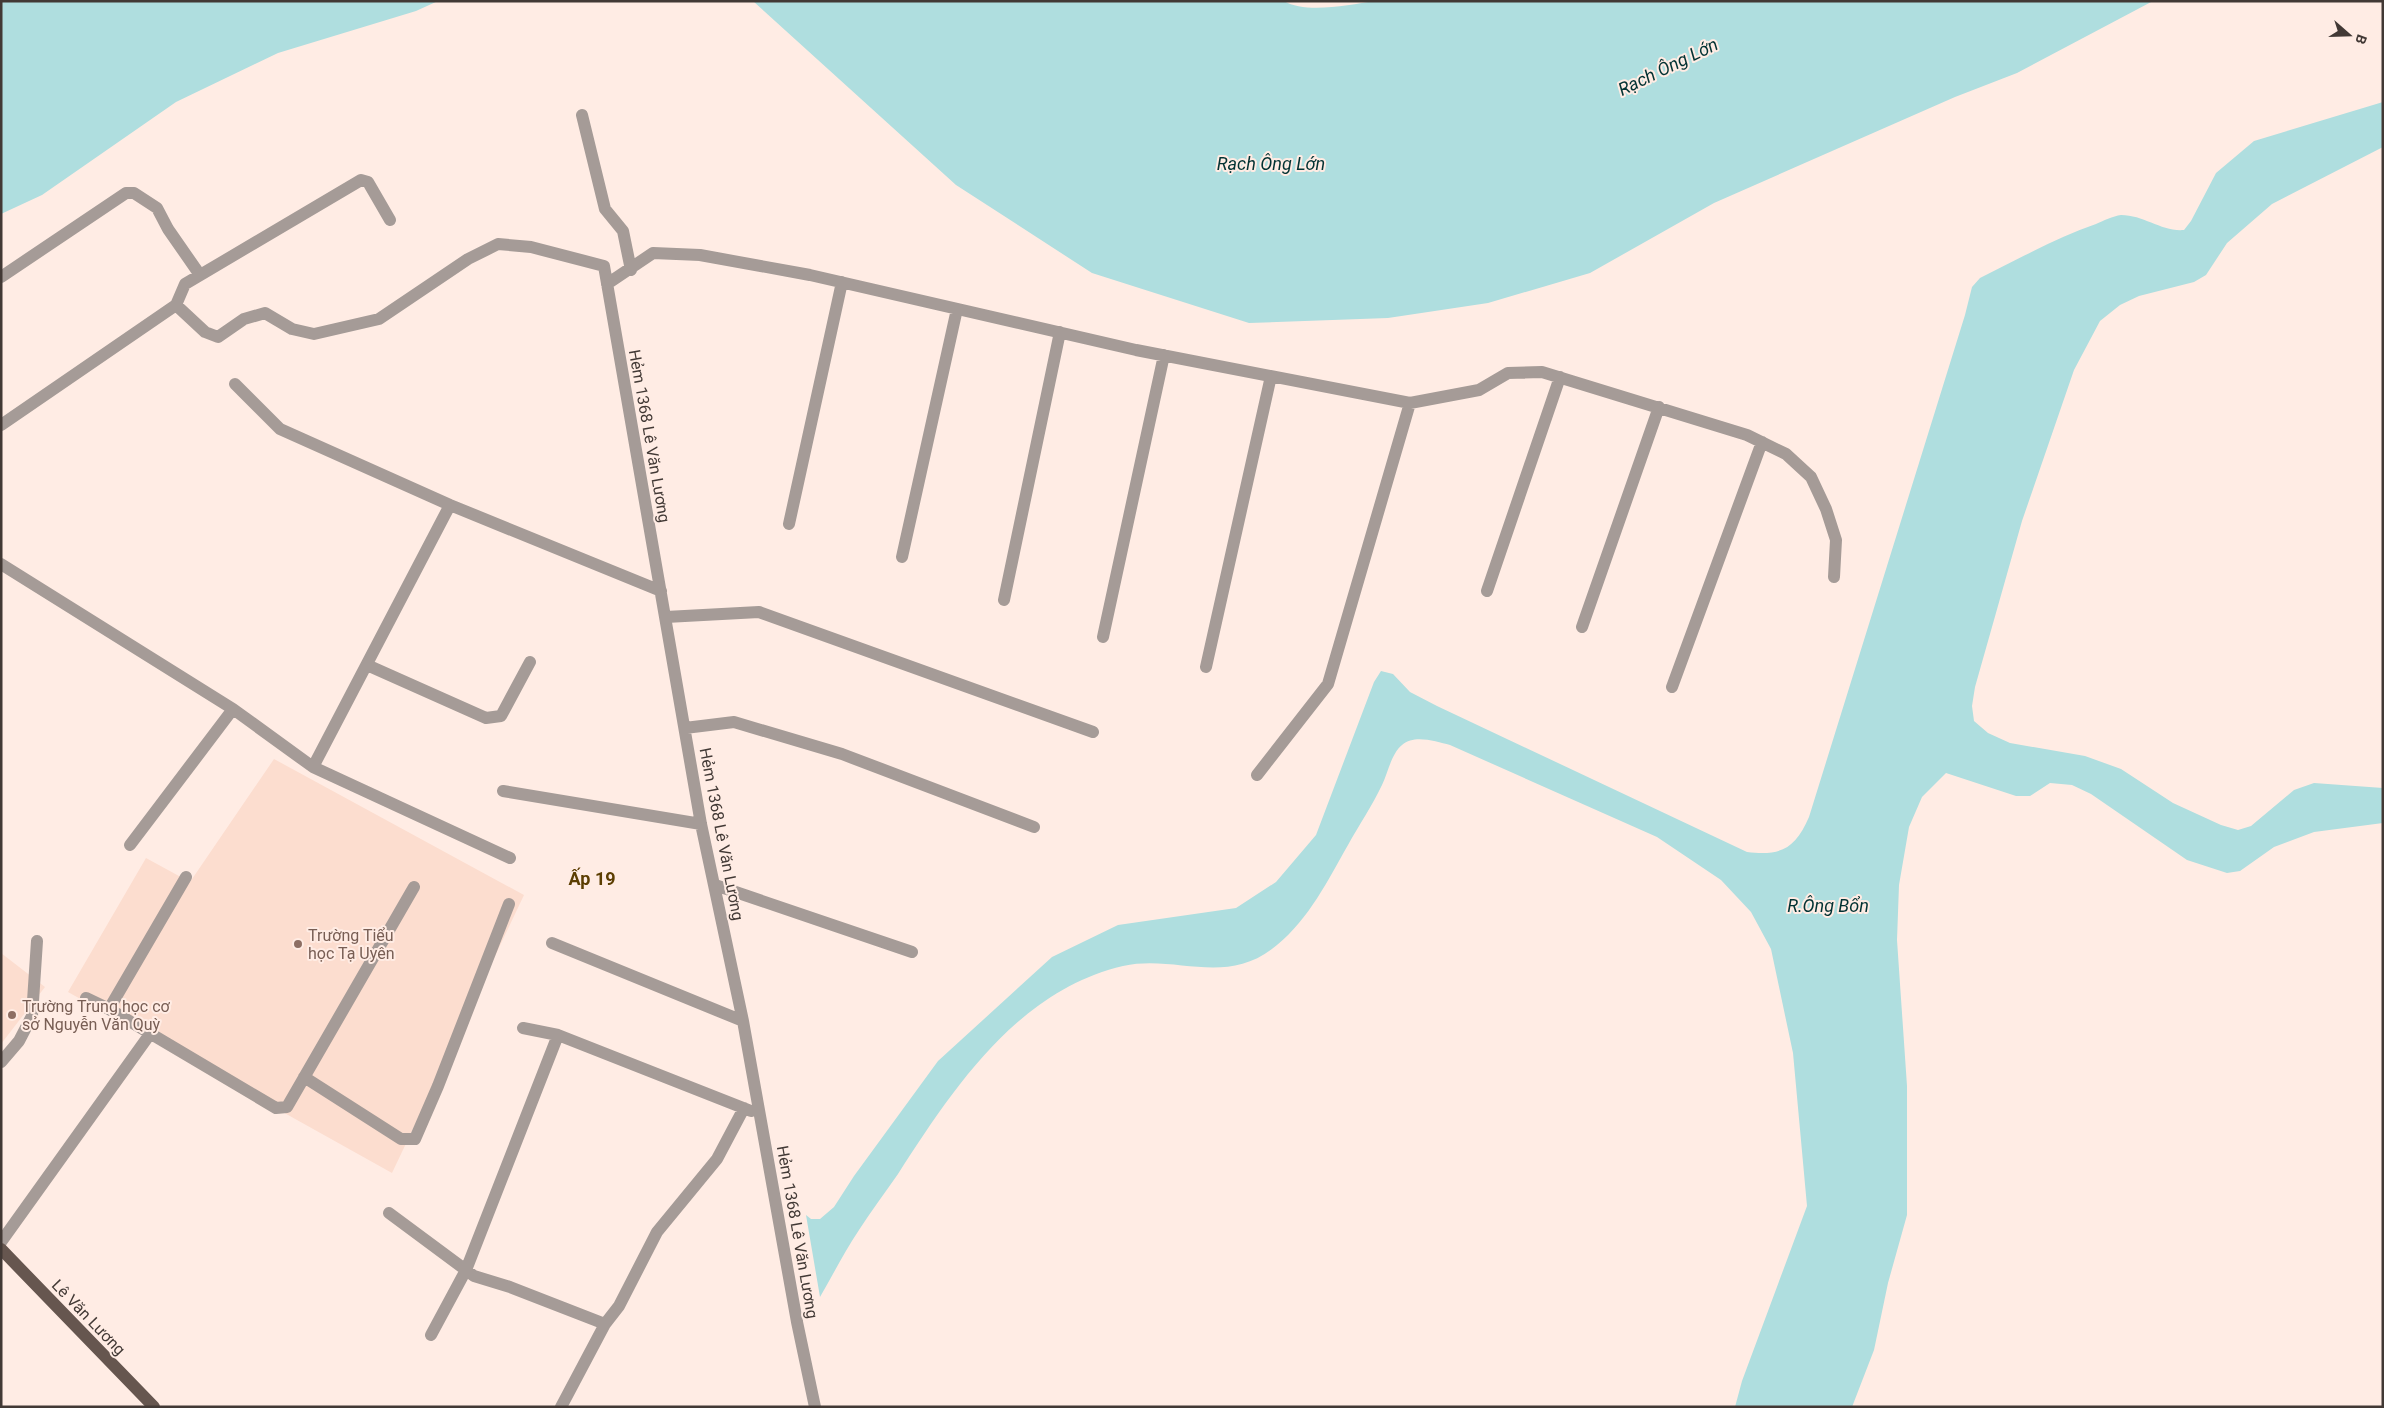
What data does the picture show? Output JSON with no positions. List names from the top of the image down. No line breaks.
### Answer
{"streets":{"main road":["Lê Văn Lương"],"street":["Hẻm 1368 Lê Văn Lương"]},"districts":["Ấp 19"],"water":["Rạch Ông Lớn","R.Ông Bổn"],"places":["Trường Tiểu học Tạ Uyên","Trường Trung học cơ sở Nguyễn Văn Quỳ"],"north":"right"}
